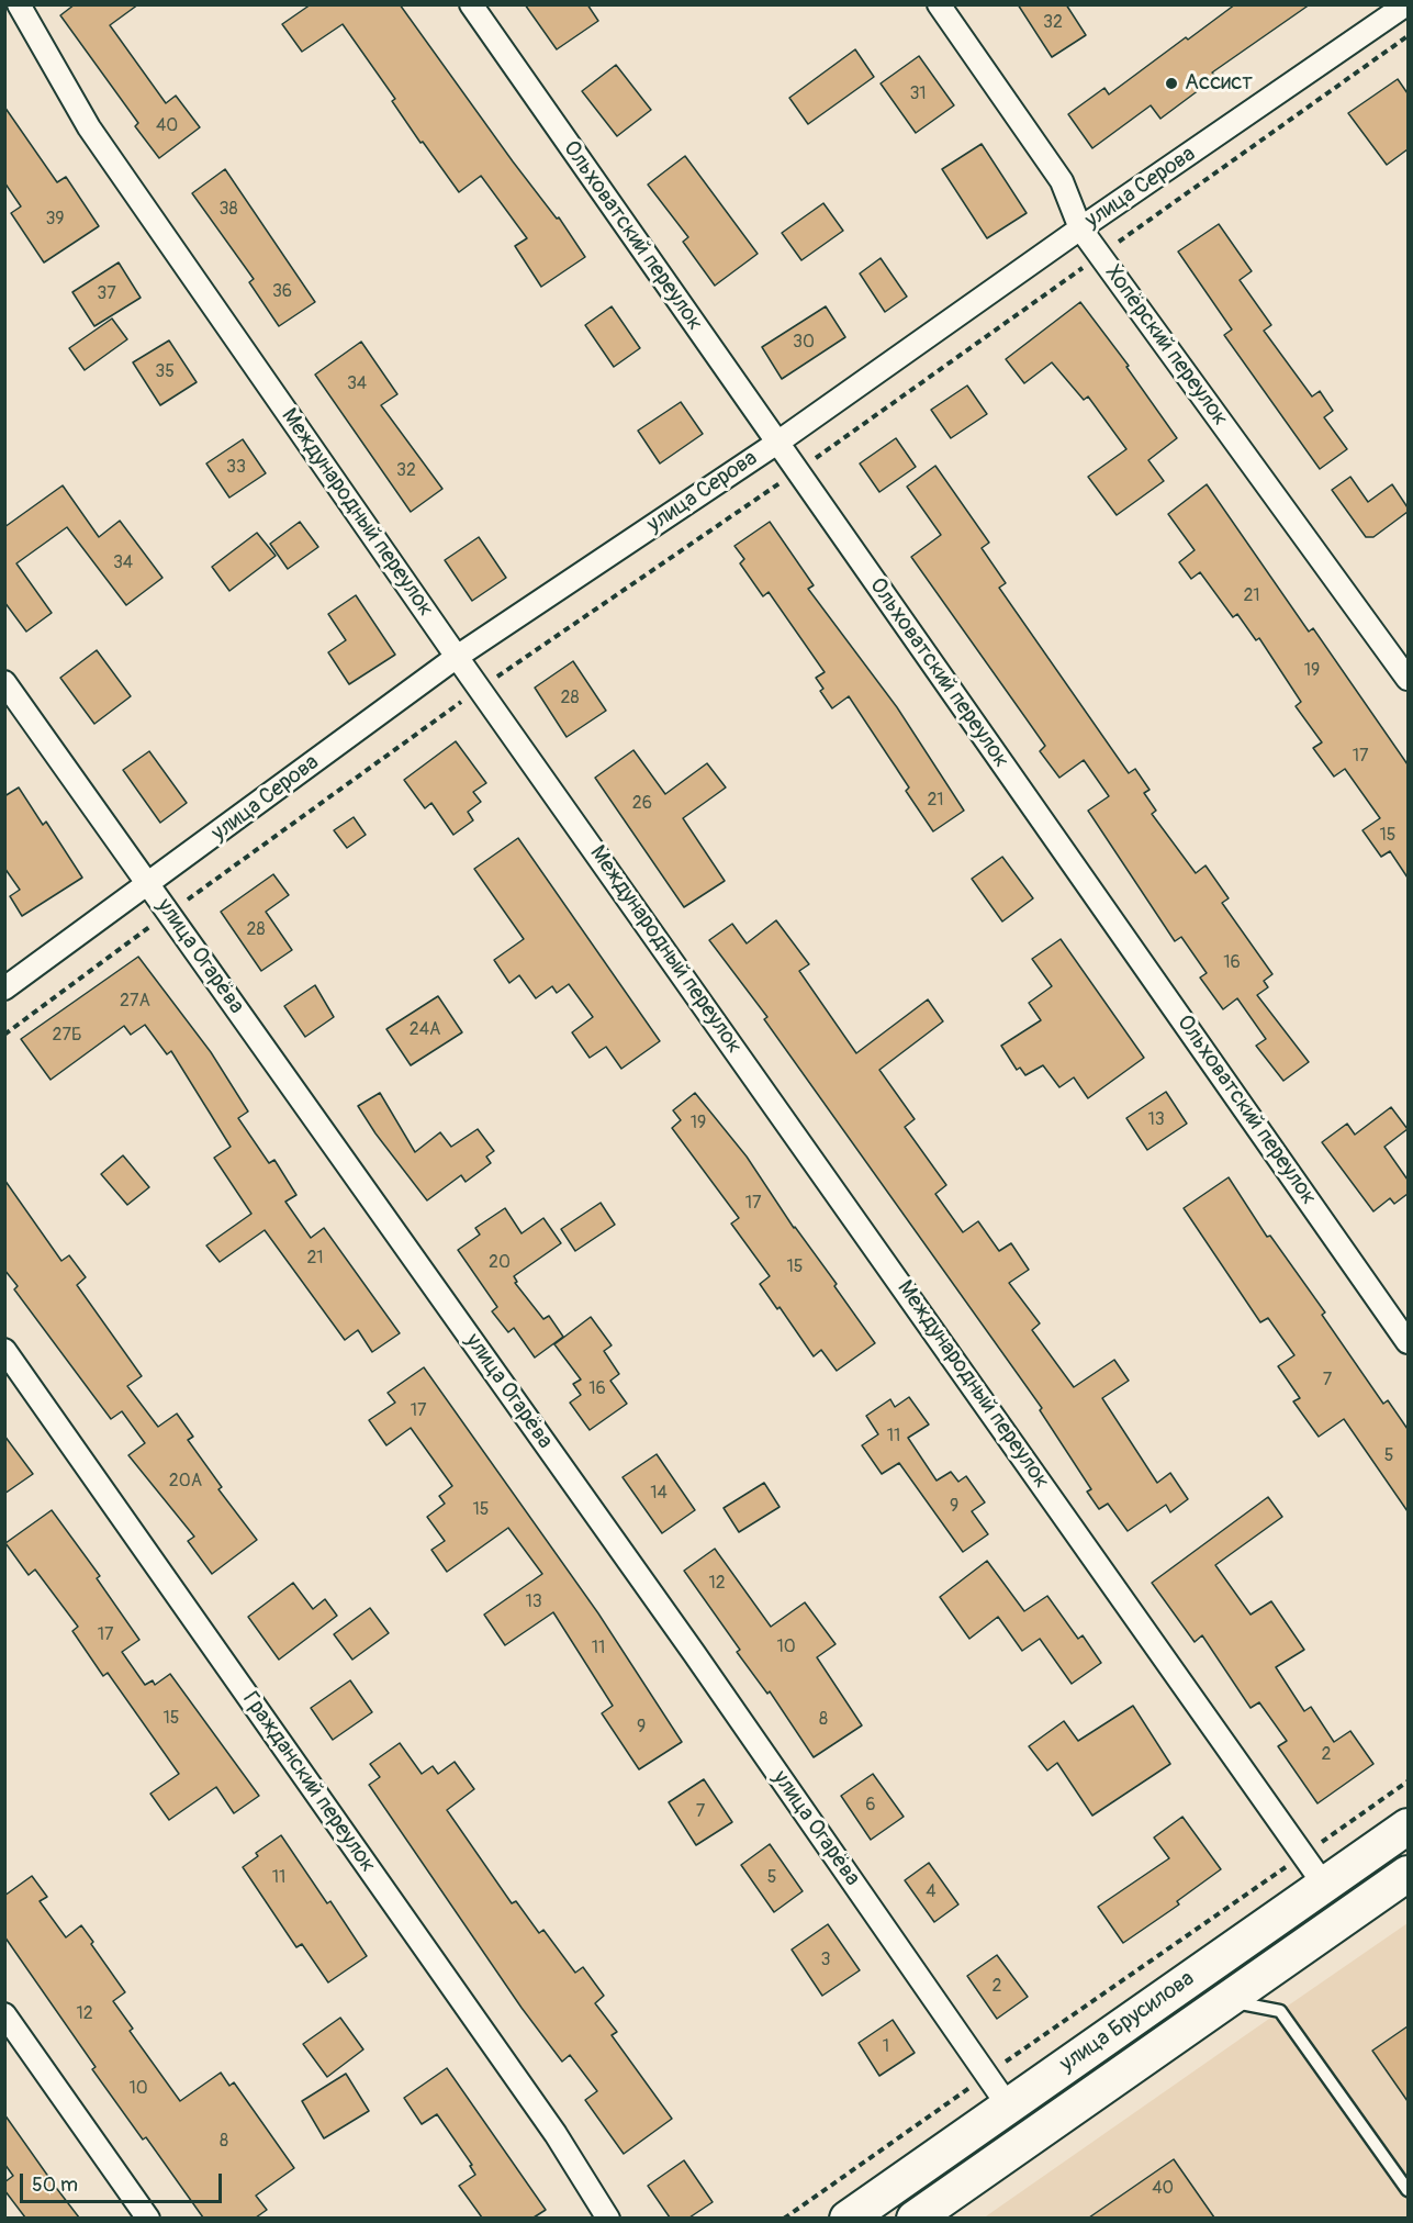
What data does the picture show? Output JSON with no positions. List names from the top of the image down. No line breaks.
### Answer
{"streets":{"main road":["улица Брусилова"],"street":["улица Серова","Ольховатский переулок","Хопёрский переулок","Международный переулок","улица Огарёва","Гражданский переулок"]},"crossings":[["улица Серова","Ольховатский переулок"],["улица Серова","Хопёрский переулок"],["улица Серова","Международный переулок"],["улица Серова","улица Огарёва"],["Международный переулок","улица Брусилова"],["улица Огарёва","улица Брусилова"]],"places":["Ассист"],"house_numbers":["32","31","40","38","39","36","37","30","35","34","33","32","34","21","19","28","17","21","26","15","28","16","27А","24А","27Б","13","19","17","21","20","15","7","16","17","11","5","20А","14","9","15","12","13","17","10","11","15","8","9","2","6","7","11","5","4","3","2","12","1","10","8","4О"],"scale_bar":"50 m"}
